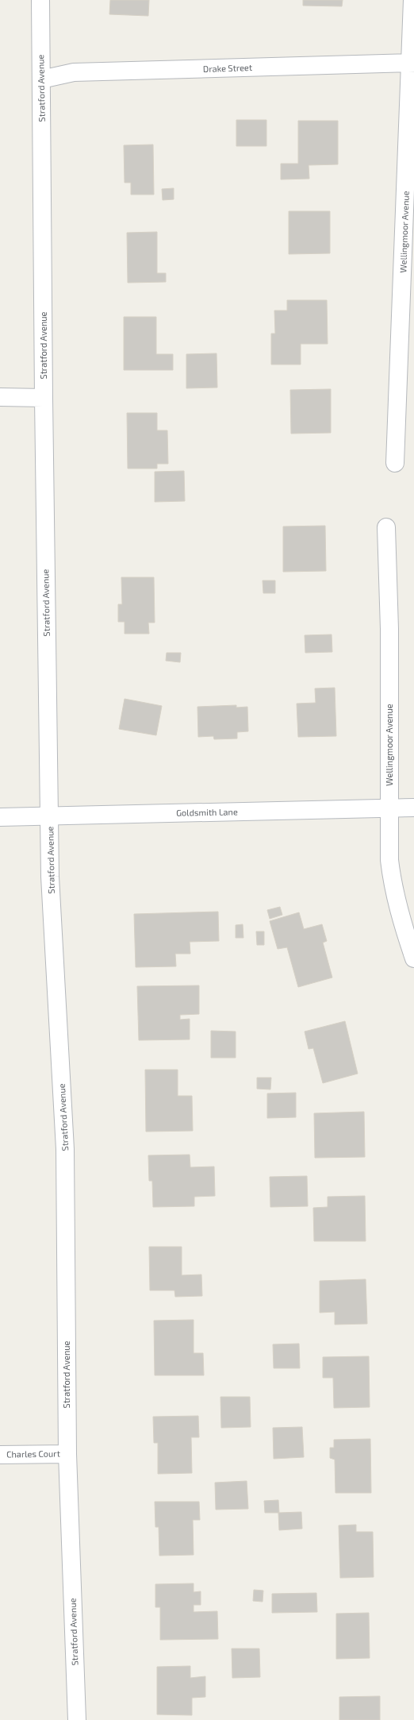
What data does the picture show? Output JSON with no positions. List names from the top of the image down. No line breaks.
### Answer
{"streets":{"street":["Drake Street","Stratford Avenue","Wellingmoor Avenue","Goldsmith Lane","Charles Court"]},"crossings":[["Drake Street","Stratford Avenue"],["Drake Street","Wellingmoor Avenue"],["Stratford Avenue","Goldsmith Lane"],["Stratford Avenue","Charles Court"],["Wellingmoor Avenue","Goldsmith Lane"]]}
